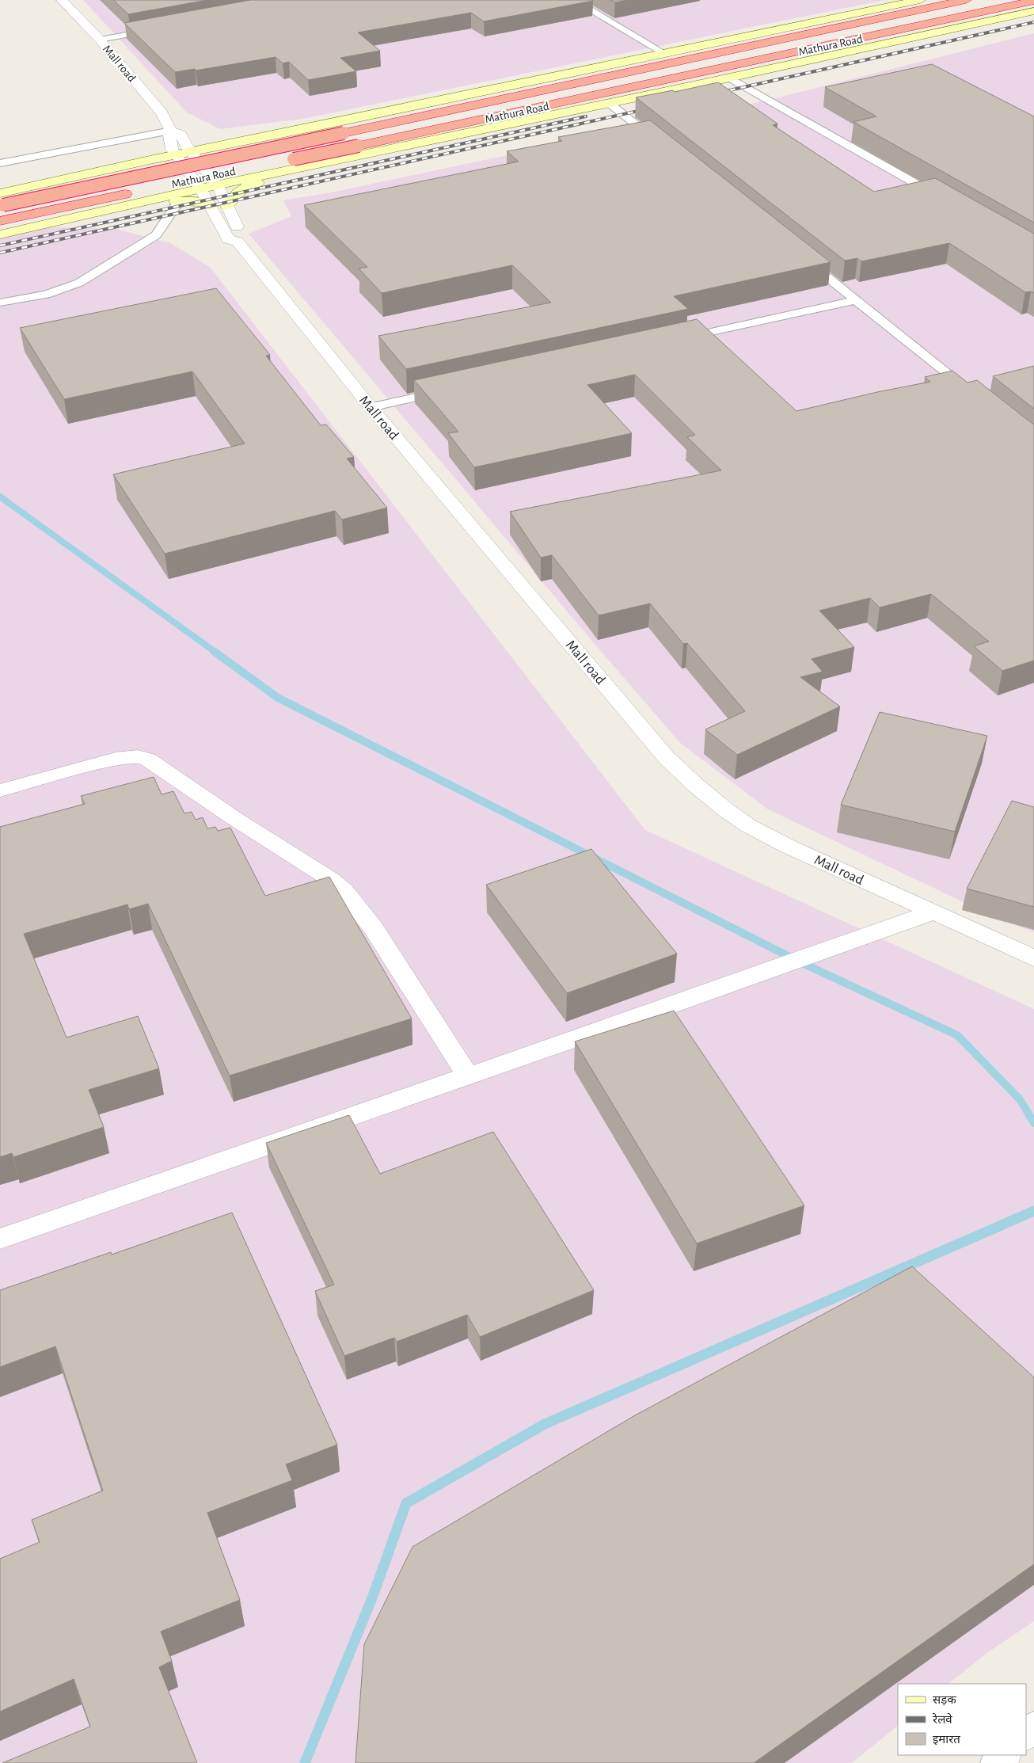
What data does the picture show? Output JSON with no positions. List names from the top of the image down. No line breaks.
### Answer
{"streets":{"highway":["Mathura Road"],"street":["Mall road"]},"legend":["सड़क","रेलवे","इमारत"]}
